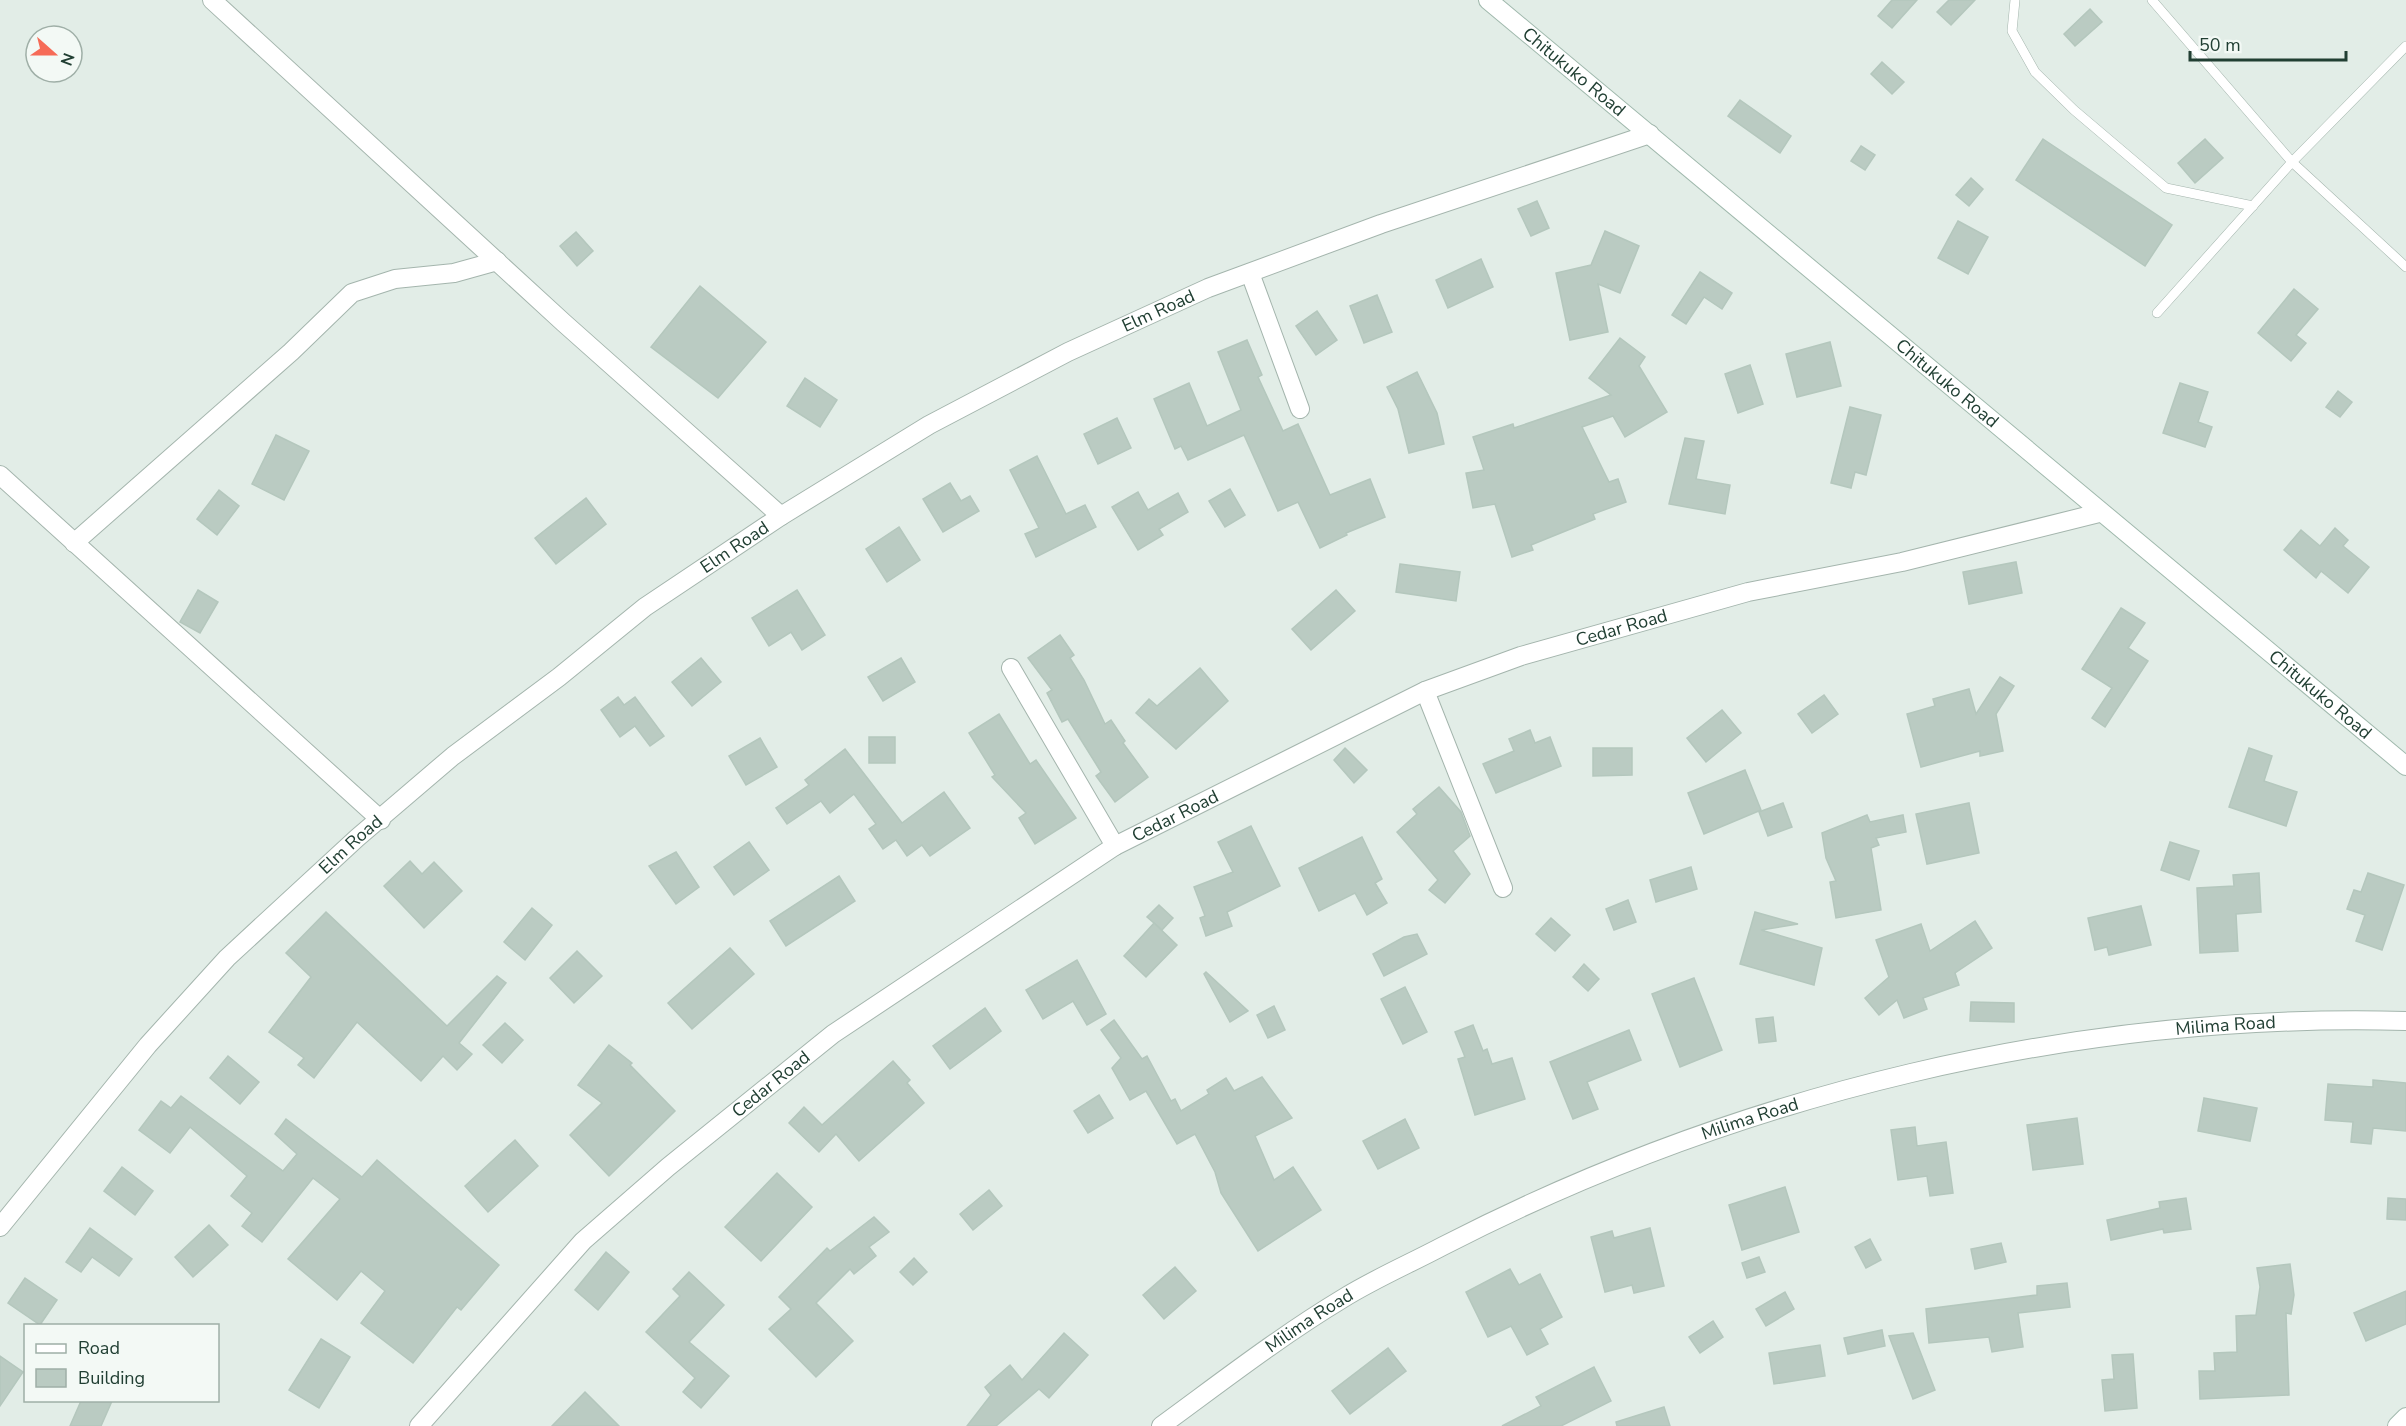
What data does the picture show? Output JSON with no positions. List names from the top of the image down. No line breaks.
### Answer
{"streets":{"street":["Chitukuko Road","Elm Road","Cedar Road","Milima Road"]},"crossings":[["Chitukuko Road","Elm Road"],["Chitukuko Road","Cedar Road"]],"legend":["Road","Building"],"scale_bar":"50 m","north":"right"}
